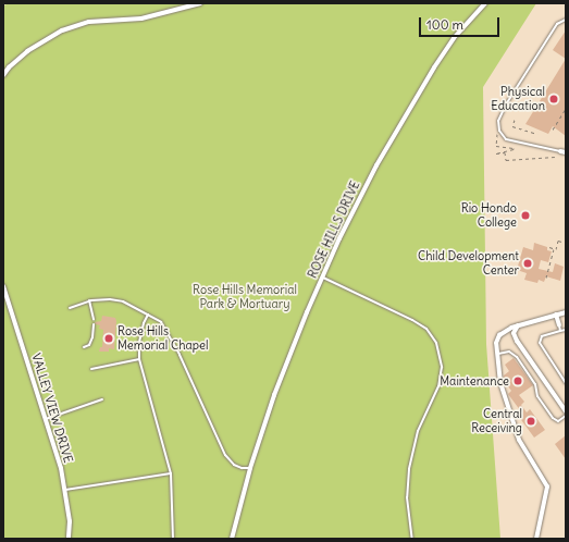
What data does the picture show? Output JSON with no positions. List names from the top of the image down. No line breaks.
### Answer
{"streets":{"street":["ROSE HILLS DRIVE","VALLEY VIEW DRIVE"]},"parks":["Rose Hills Memorial Park & Mortuary"],"places":["Physical Education","Rio Hondo College","Child Development Center","Rose Hills Memorial Chapel","Maintenance","Central Receiving"],"scale_bar":"100 m"}
